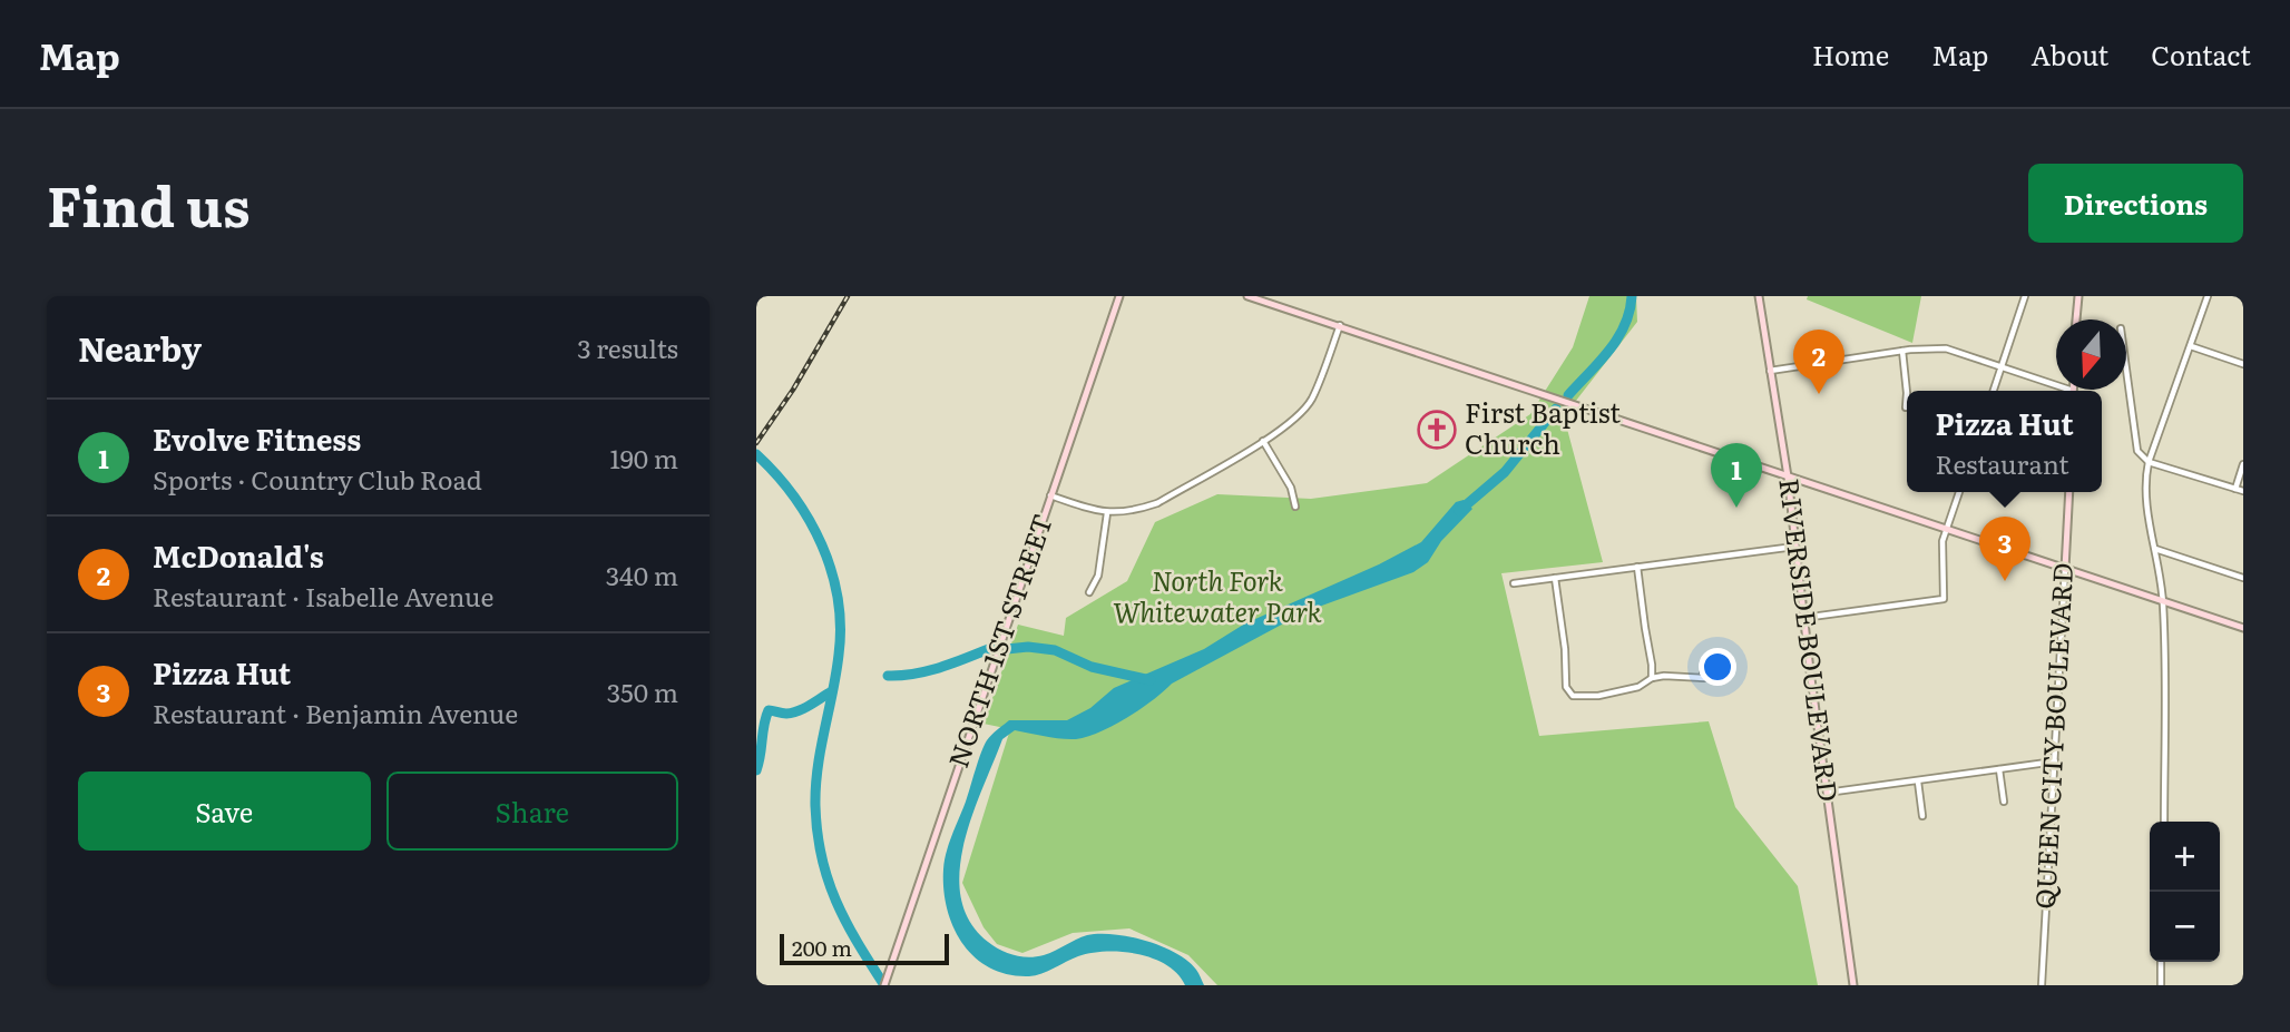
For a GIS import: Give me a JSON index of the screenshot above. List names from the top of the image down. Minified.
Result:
{"streets":{"main road":["RIVERSIDE BOULEVARD","NORTH 1ST STREET","QUEEN CITY BOULEVARD"]},"parks":["North Fork Whitewater Park"],"places":{"church":["First Baptist Church"]},"scale_bar":"200 m","north":"bottom","page":{"header":"Map","nav":["Home","Map","About","Contact"],"title":"Find us","buttons":["Directions",["Save","Share"]],"heading":["Nearby","3 results"],"pins":["2","1","3"],"popup":["Pizza Hut","Restaurant"],"list":[{"mark":"1","name":"Evolve Fitness","note":"Sports · Country Club Road","value":"190 m"},{"mark":"2","name":"McDonald's","note":"Restaurant · Isabelle Avenue","value":"340 m"},{"mark":"3","name":"Pizza Hut","note":"Restaurant · Benjamin Avenue","value":"350 m"}],"map_buttons":["+","−"],"scale":"200 m"}}
